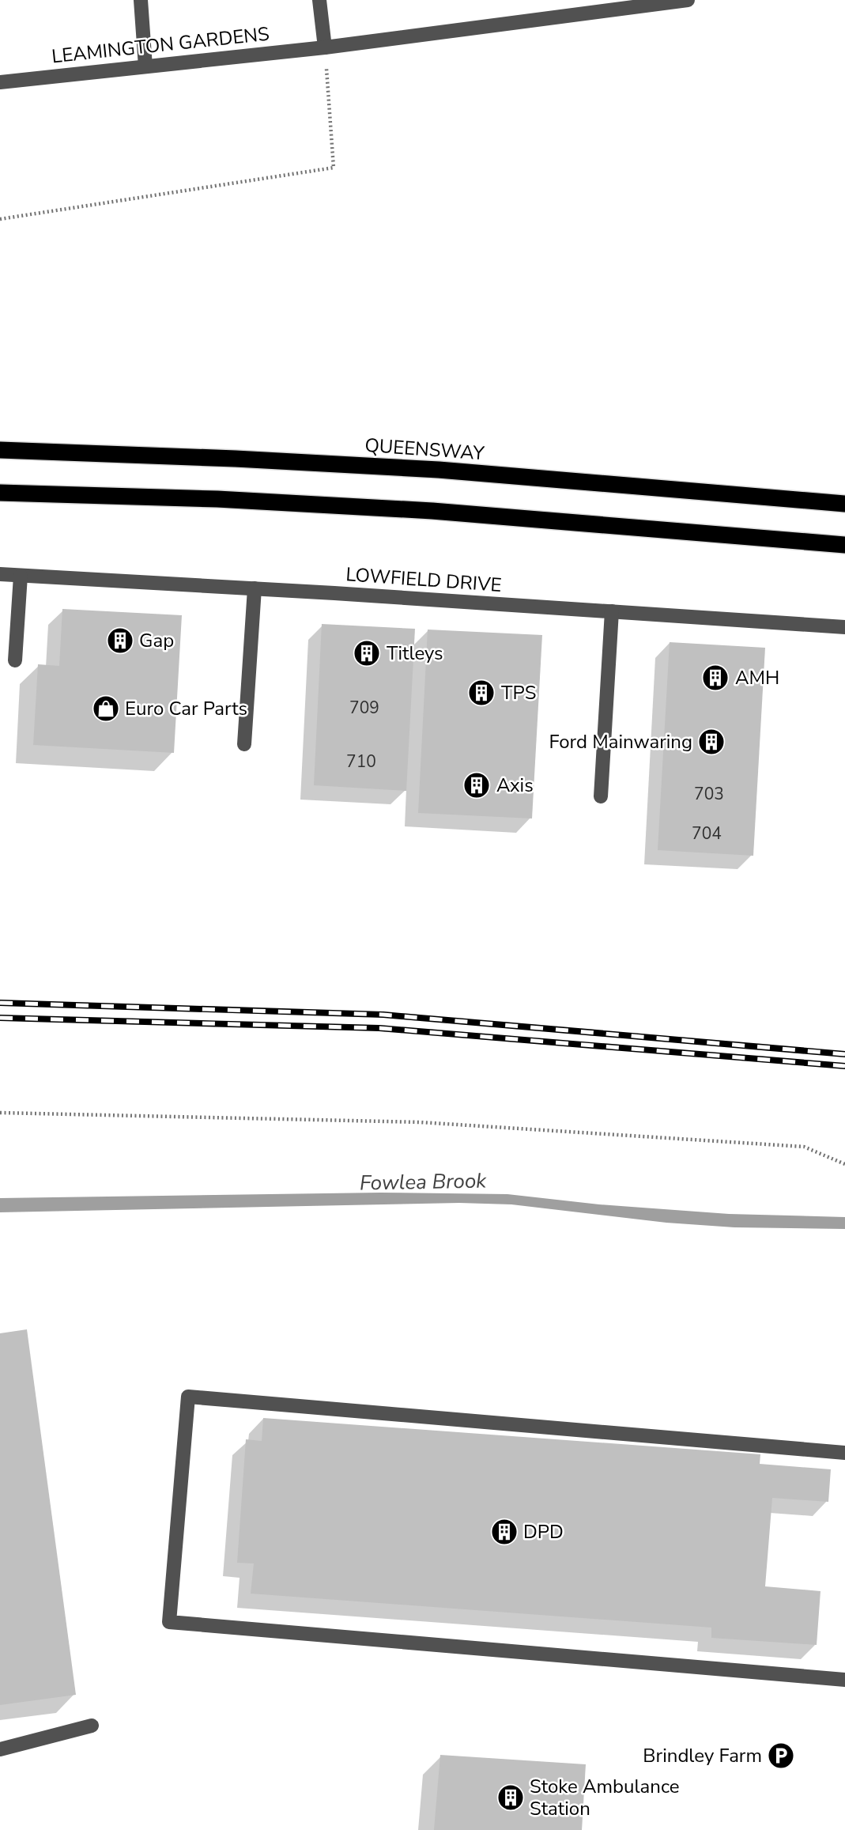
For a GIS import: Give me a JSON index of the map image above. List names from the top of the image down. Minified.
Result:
{"streets":{"highway":["QUEENSWAY"],"street":["LEAMINGTON GARDENS","LOWFIELD DRIVE"]},"water":["Fowlea Brook"],"places":{"building":["Gap","Titleys","AMH","TPS","Ford Mainwaring","Axis","DPD","Stoke Ambulance Station"],"shop":["Euro Car Parts"],"parking":["Brindley Farm"]},"house_numbers":["709","710","703","704"]}
